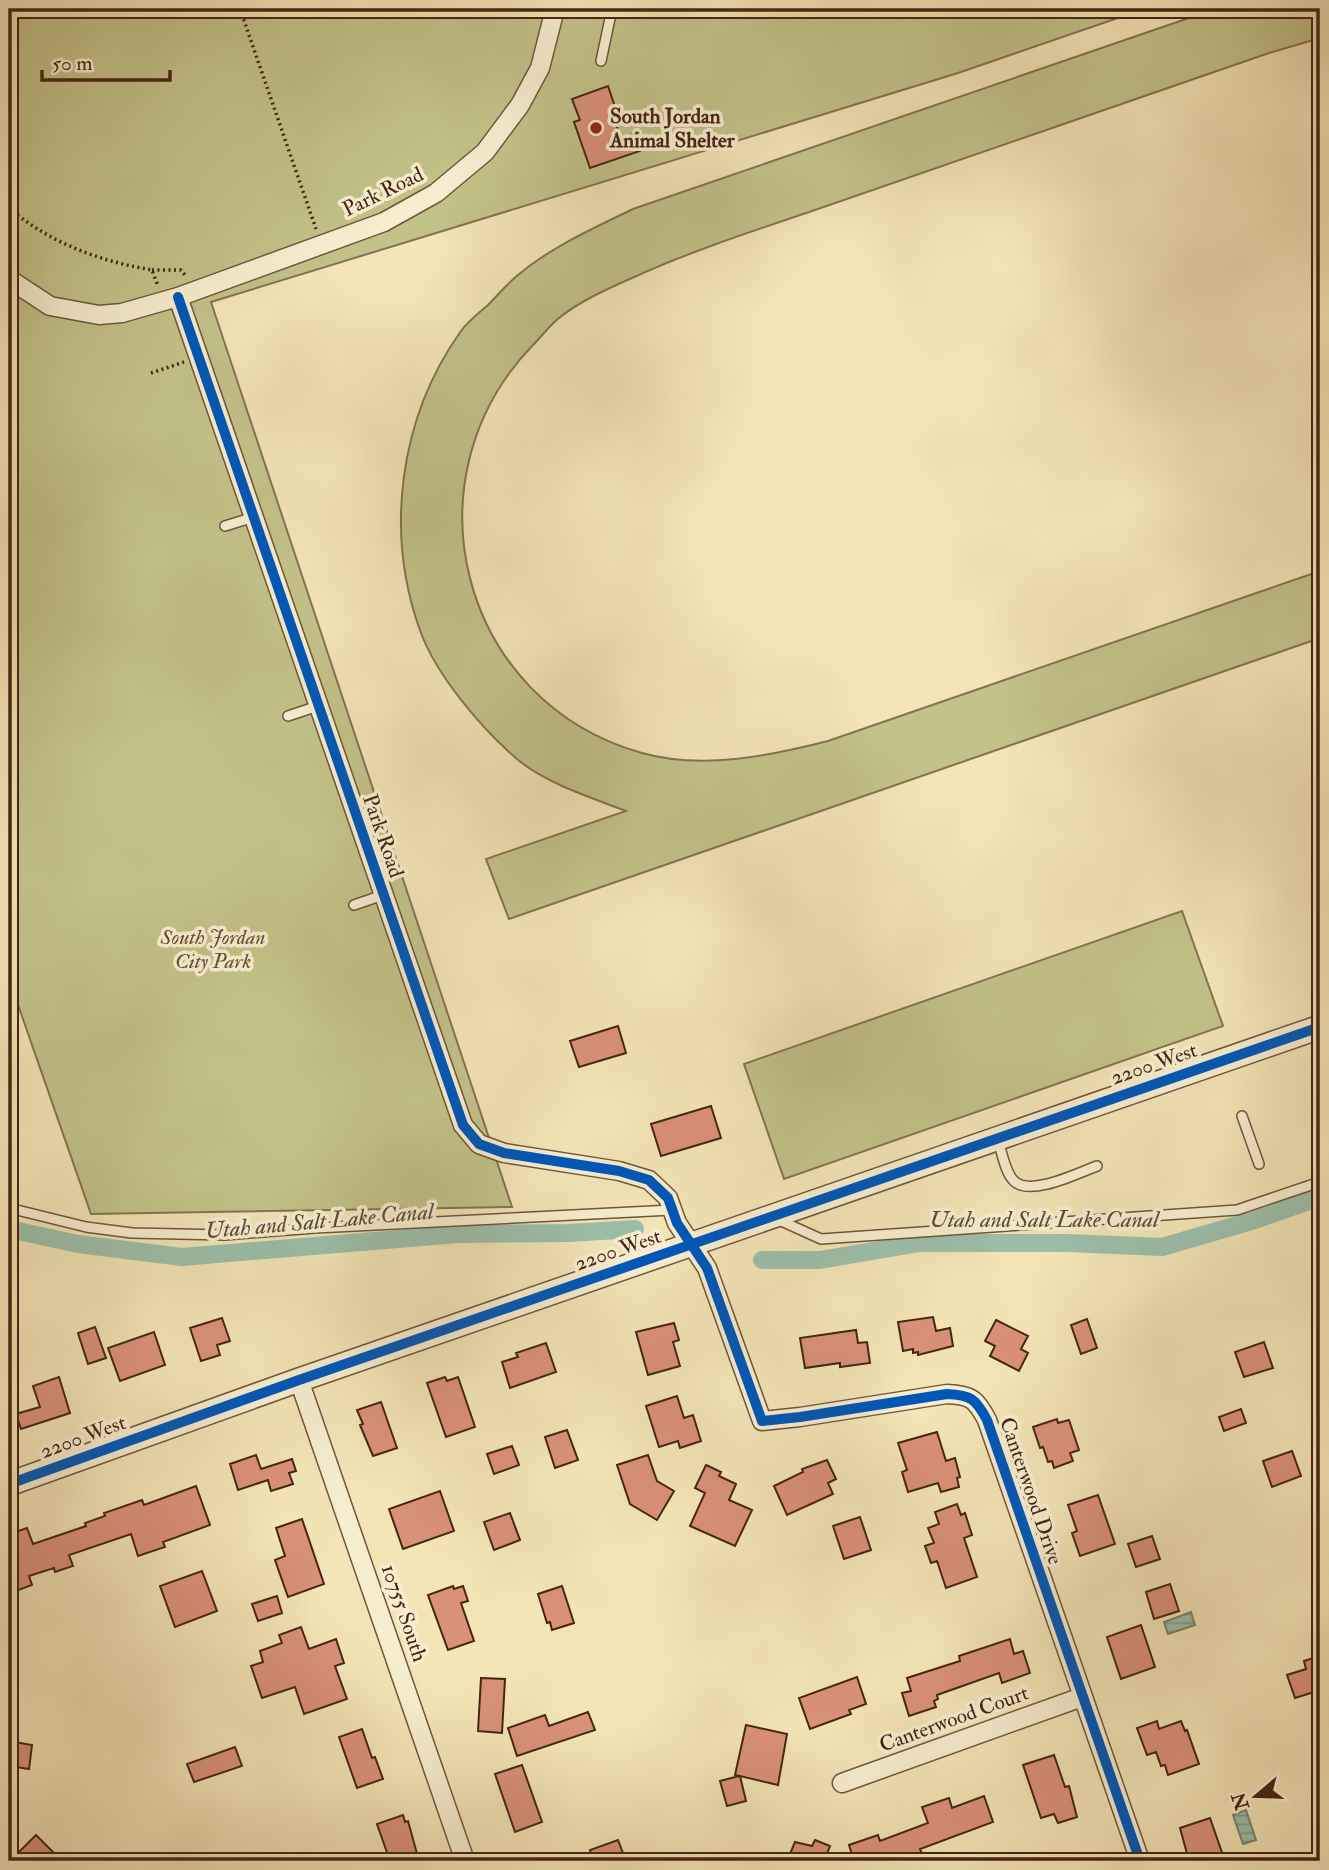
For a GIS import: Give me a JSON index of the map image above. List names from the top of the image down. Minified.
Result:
{"streets":{"street":["Park Road","2200 West","Canterwood Drive","10755 South","Canterwood Court"]},"crossings":[["Park Road","2200 West"],["Park Road","Canterwood Drive"],["2200 West","Canterwood Drive"],["2200 West","10755 South"],["Canterwood Drive","Canterwood Court"]],"water":["Utah and Salt Lake Canal"],"parks":["South Jordan City Park"],"places":["South Jordan Animal Shelter"],"scale_bar":"50 m","north":"left"}
